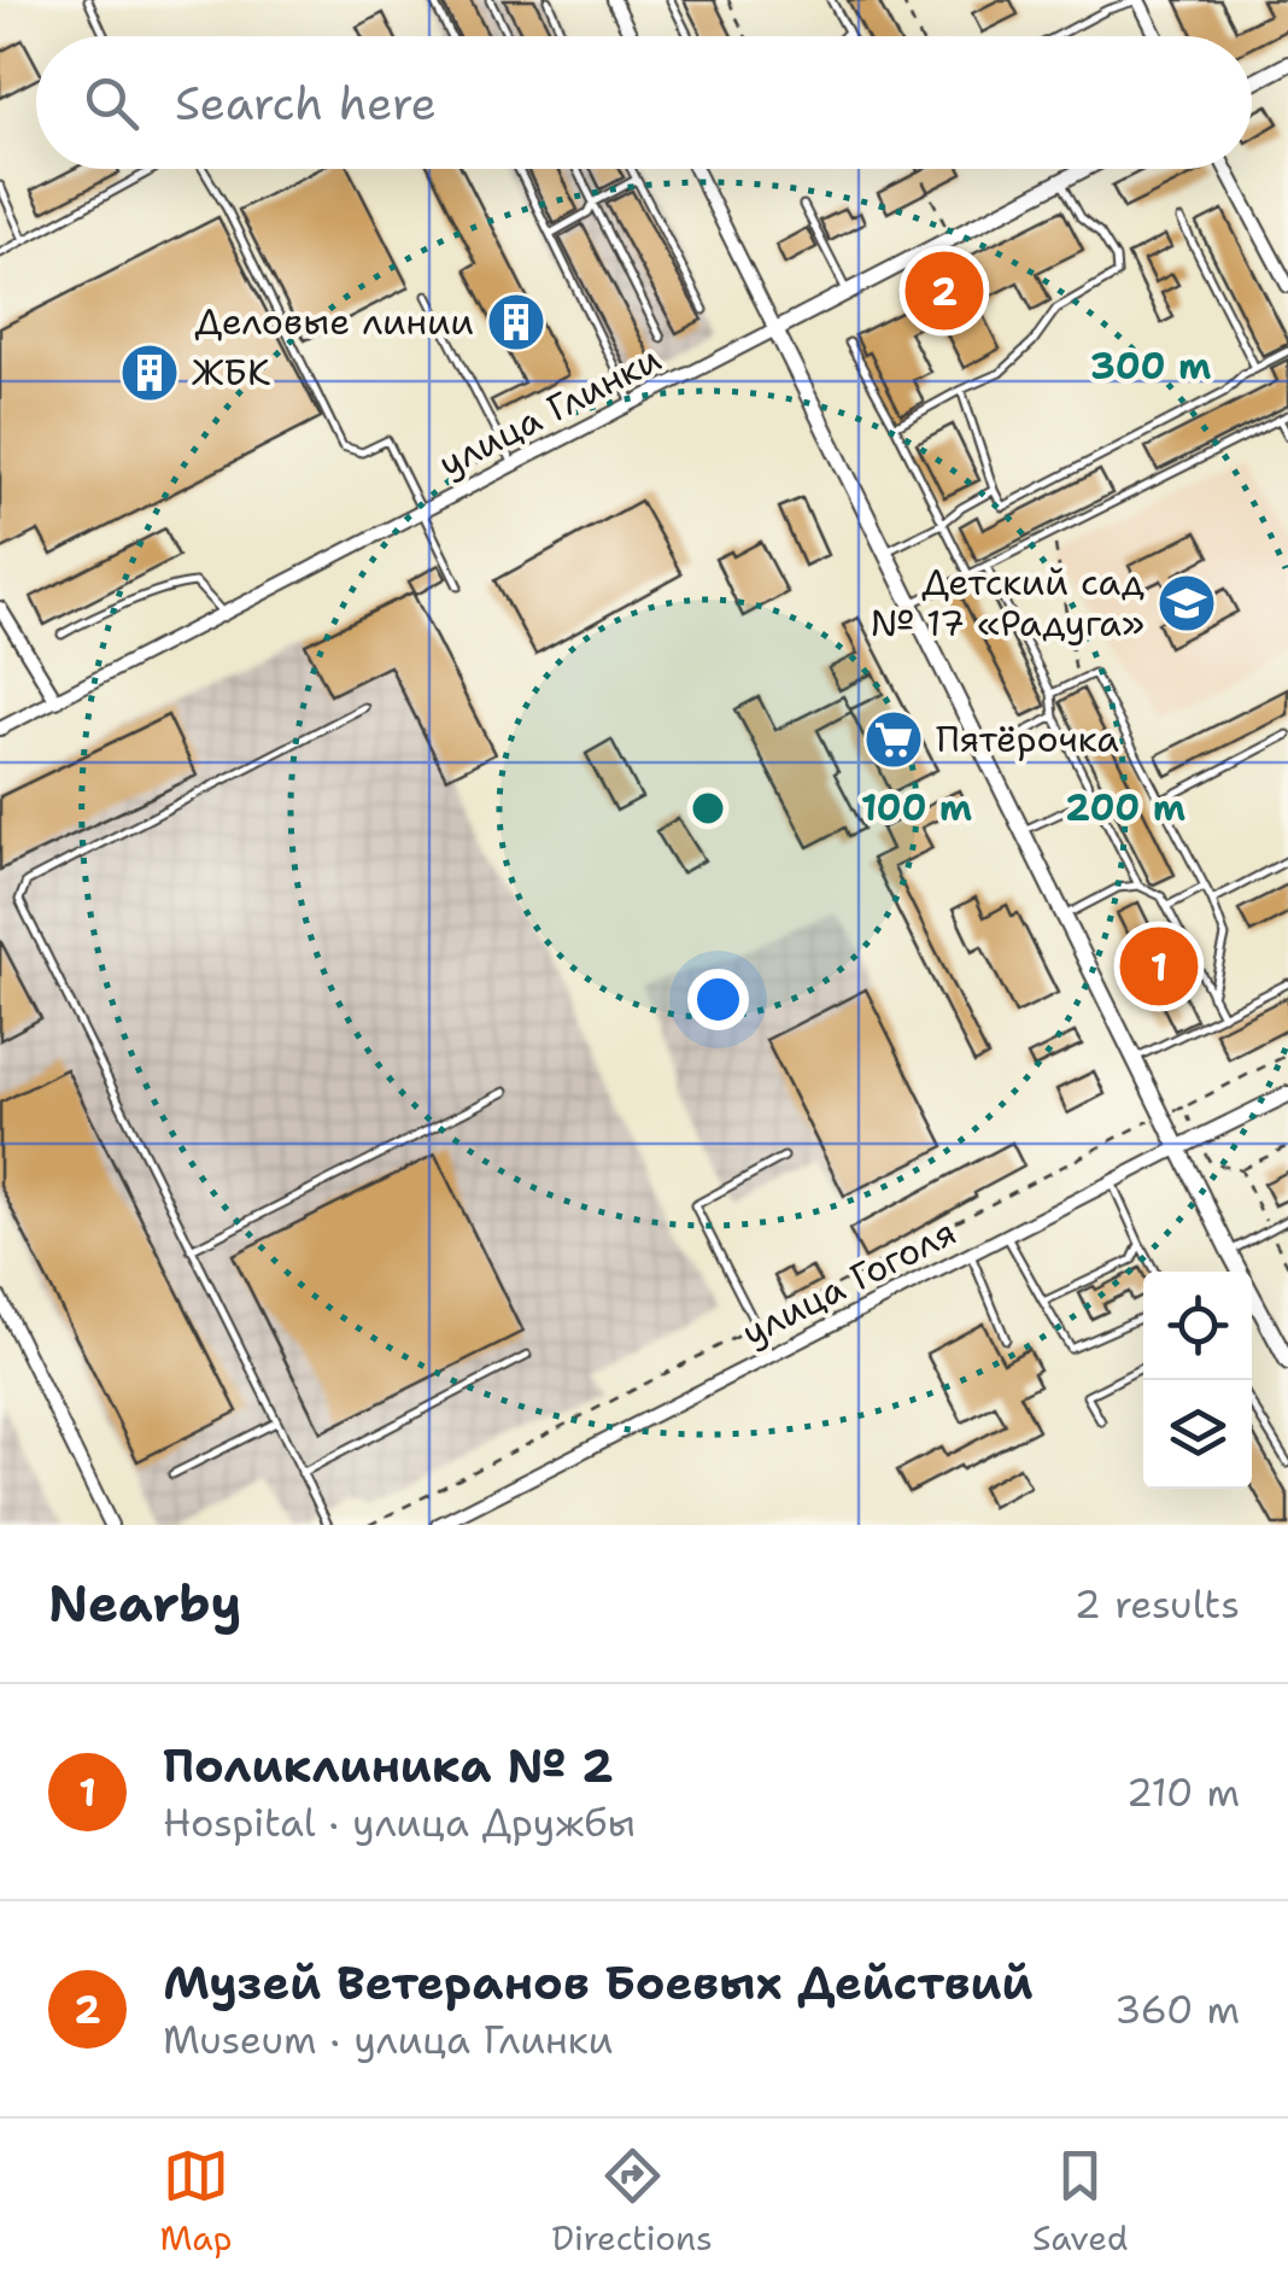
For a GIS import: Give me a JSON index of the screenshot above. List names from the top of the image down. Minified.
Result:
{"streets":{"street":["улица Глинки","улица Гоголя"]},"places":{"building":["Деловые линии","ЖБК"],"school or university":["Детский сад № 17 «Радуга»"],"supermarket":["Пятёрочка"]},"page":{"search":"Search here","pins":["2","1"],"heading":["Nearby","2 results"],"list":[{"mark":"1","name":"Поликлиника № 2","note":"Hospital · улица Дружбы","value":"210 m"},{"mark":"2","name":"Музей Ветеранов Боевых Действий","note":"Museum · улица Глинки","value":"360 m"}],"nav":["Map","Directions","Saved"]},"rings":["300 m","100 m","200 m"]}
